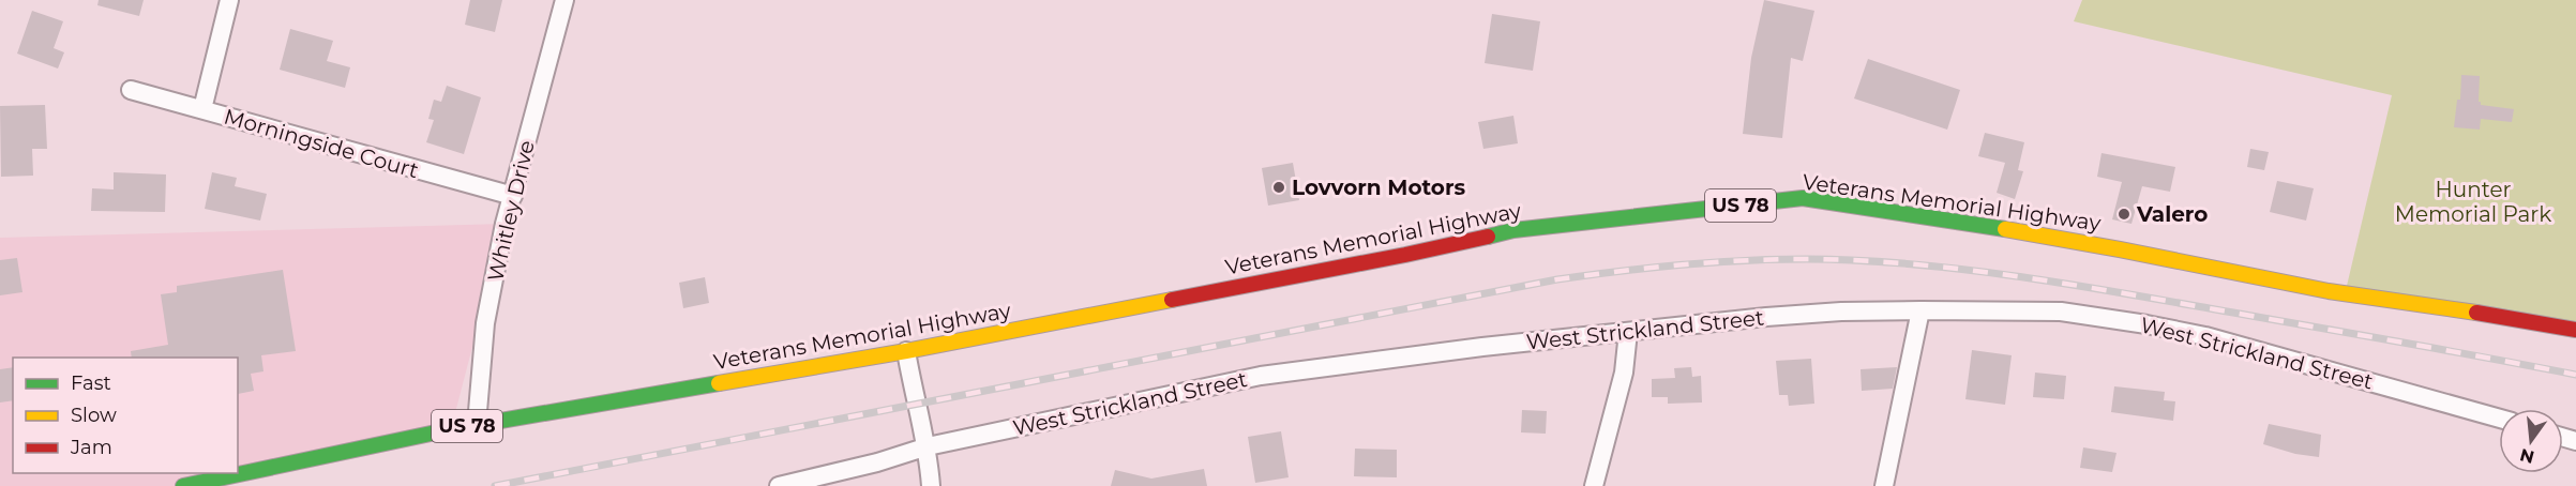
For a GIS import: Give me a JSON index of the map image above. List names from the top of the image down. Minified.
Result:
{"streets":{"main road":["Veterans Memorial Highway","US 78"],"street":["Morningside Court","Whitley Drive","West Strickland Street"]},"crossings":[["Morningside Court","Whitley Drive"],["Veterans Memorial Highway","Whitley Drive"]],"parks":["Hunter Memorial Park"],"places":["Lovvorn Motors","Valero"],"legend":["Fast","Slow","Jam"],"north":"bottom"}
